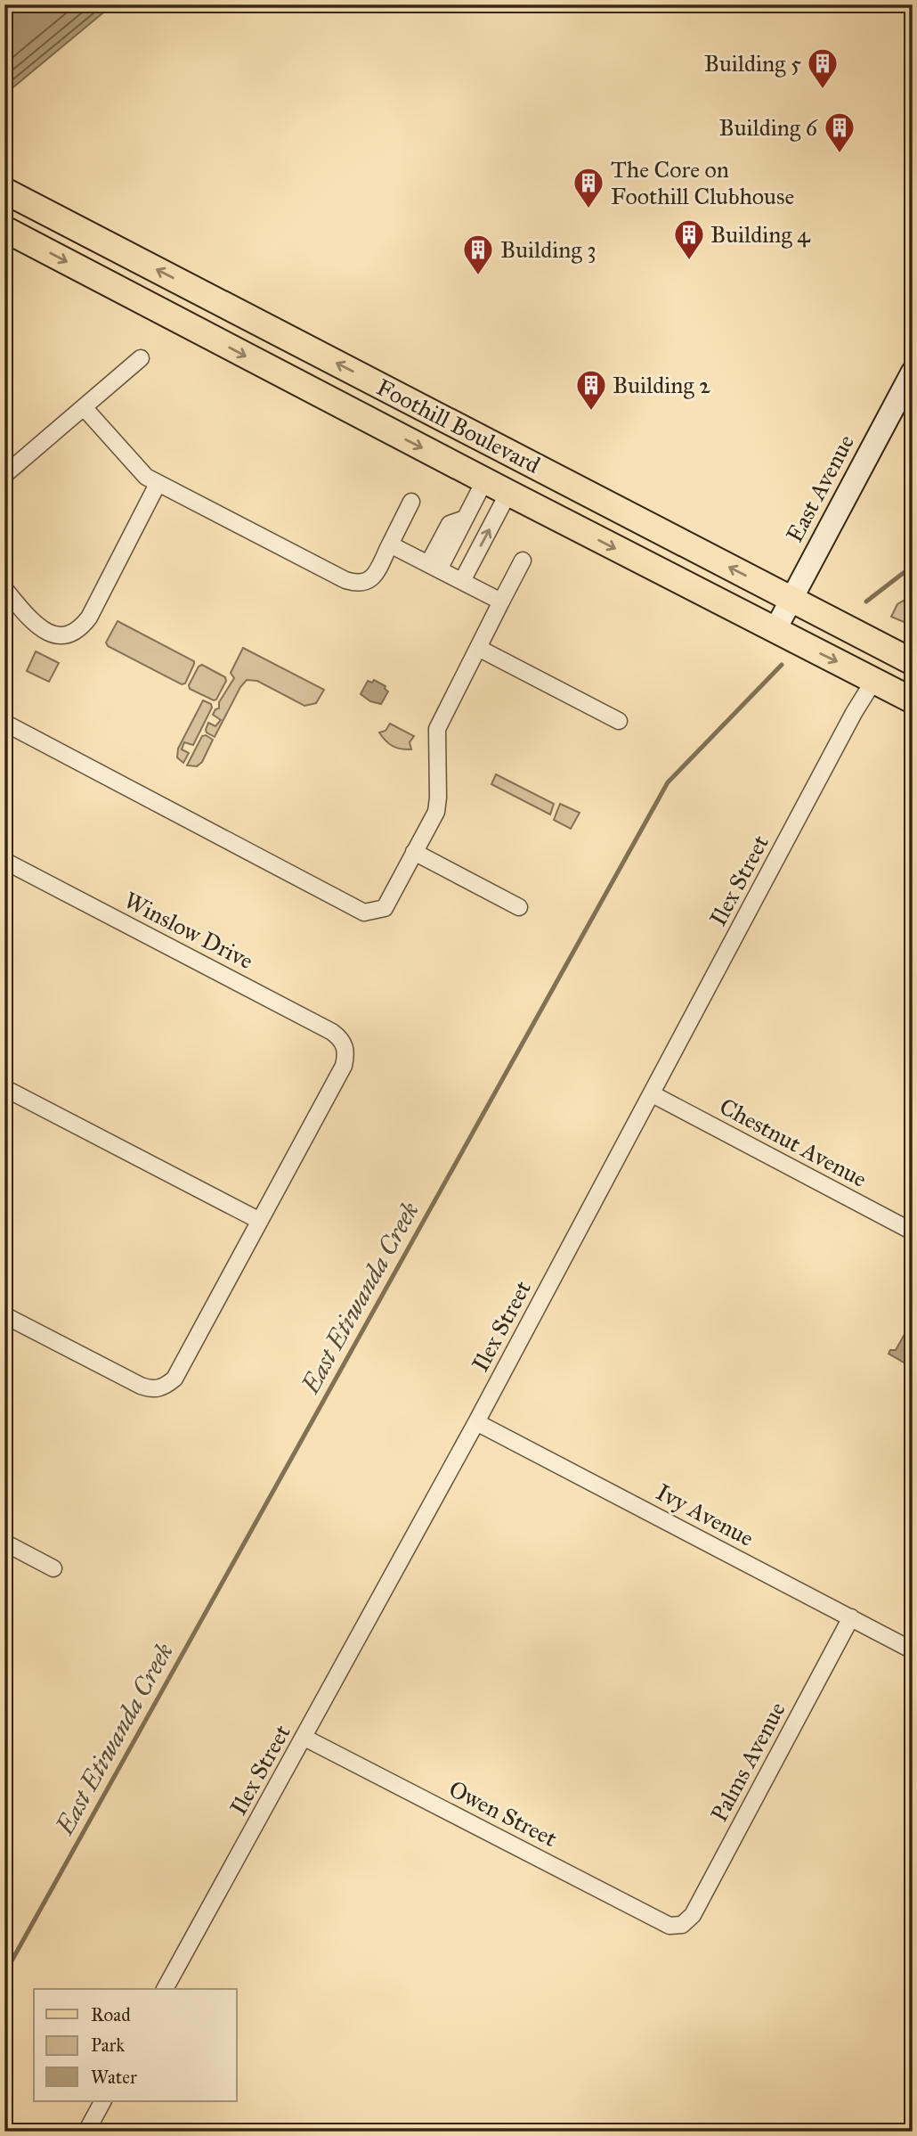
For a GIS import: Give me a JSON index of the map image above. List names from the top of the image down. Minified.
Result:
{"streets":{"main road":["Foothill Boulevard","East Avenue"],"street":["Ilex Street","Winslow Drive","Chestnut Avenue","Ivy Avenue","Palms Avenue","Owen Street"]},"crossings":[["Foothill Boulevard","East Avenue"],["Foothill Boulevard","Ilex Street"],["Ilex Street","Chestnut Avenue"],["Ilex Street","Ivy Avenue"],["Ilex Street","Owen Street"],["Ivy Avenue","Palms Avenue"],["Palms Avenue","Owen Street"]],"water":["East Etiwanda Creek"],"places":{"building":["Building 5","Building 6","The Core on Foothill Clubhouse","Building 4","Building 3","Building 2"]},"legend":["Road","Park","Water"]}
